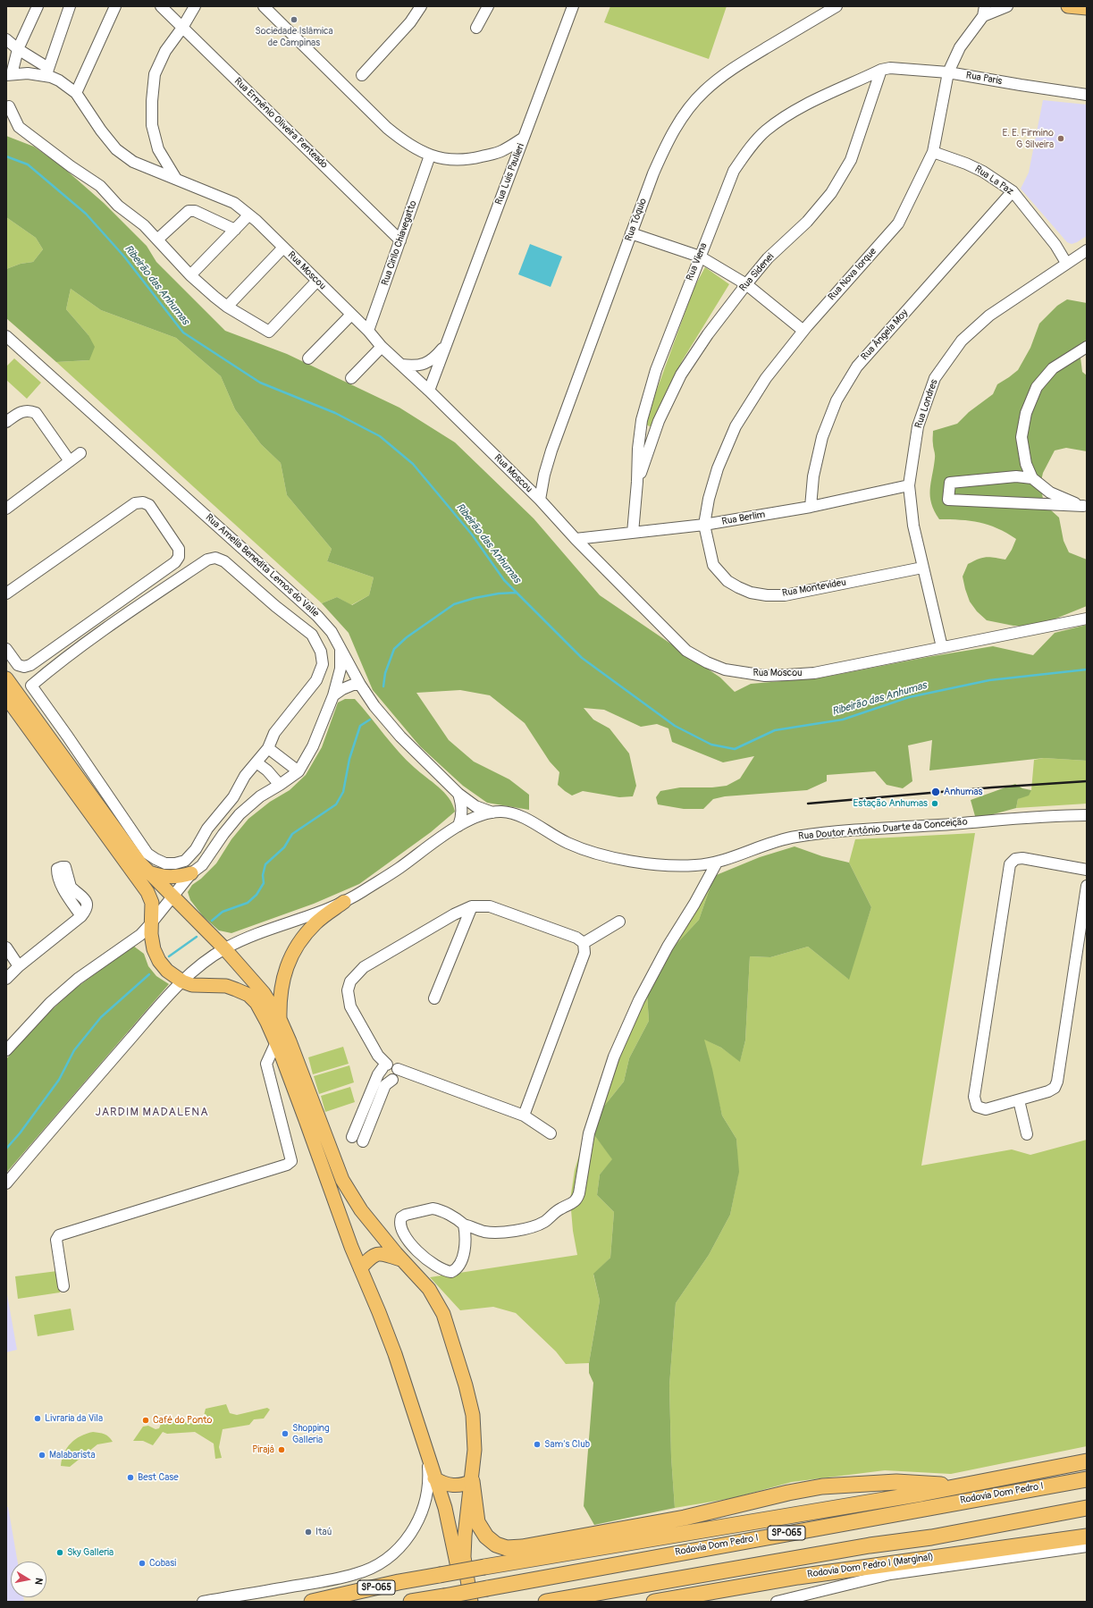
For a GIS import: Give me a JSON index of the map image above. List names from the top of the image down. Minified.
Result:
{"streets":{"highway":["Rodovia Dom Pedro I","SP-065","Rodovia Dom Pedro I (Marginal)"],"street":["Rua Paris","Rua Ermênio Oliveira Penteado","Rua Luis Paulieri","Rua La Paz","Rua Tóquio","Rua Cirilo Chiavegatto","Rua Viena","Rua Moscou","Rua Sidenei","Rua Nova Iorque","Rua Ângela Moy","Rua Londres","Rua Berlim","Rua Amelia Benedita Lemos do Valle","Rua Montevideu","Rua Doutor Antônio Duarte da Conceição"]},"crossings":[["Rua Paris","Rua Viena"],["Rua Paris","Rua Sidenei"],["Rua Paris","Rua Nova Iorque"],["Rua Ermênio Oliveira Penteado","Rua Cirilo Chiavegatto"],["Rua Luis Paulieri","Rua Moscou"],["Rua La Paz","Rua Nova Iorque"],["Rua La Paz","Rua Ângela Moy"],["Rua La Paz","Rua Londres"],["Rua Tóquio","Rua Moscou"],["Rua Cirilo Chiavegatto","Rua Moscou"],["Rua Viena","Rua Sidenei"],["Rua Viena","Rua Berlim"],["Rua Moscou","Rua Londres"],["Rua Moscou","Rua Berlim"],["Rua Nova Iorque","Rua Berlim"],["Rua Nova Iorque","Rua Montevideu"],["Rua Ângela Moy","Rua Berlim"],["Rua Londres","Rua Berlim"],["Rua Londres","Rua Montevideu"],["Rua Berlim","Rua Montevideu"],["Rua Amelia Benedita Lemos do Valle","Rua Doutor Antônio Duarte da Conceição"]],"districts":["JARDIM MADALENA"],"water":["Ribeirão das Anhumas"],"places":["Sociedade Islâmica de Campinas","E. E. Firmino G Silveira","Anhumas","Estação Anhumas","Livraria da Vila","Café do Ponto","Shopping Galleria","Sam's Club","Pirajá","Malabarista","Best Case","Itaú","Sky Galleria","Cobasi"],"north":"right"}
